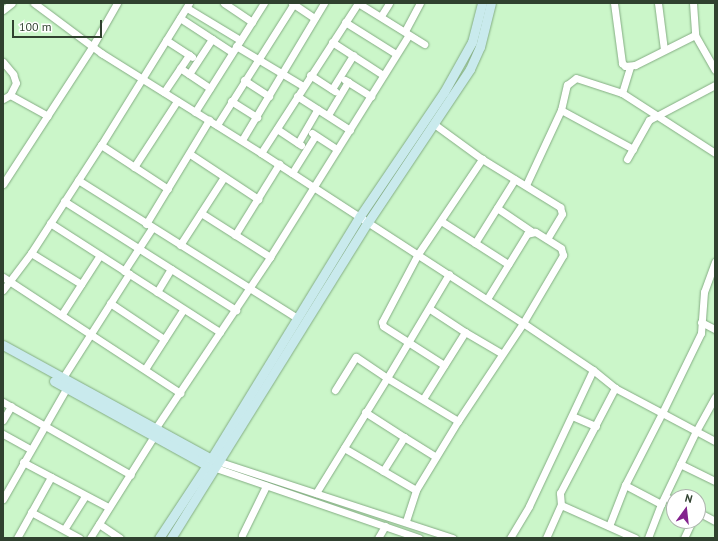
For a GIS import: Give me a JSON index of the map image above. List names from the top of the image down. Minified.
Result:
{"scale_bar":"100 m","north":"top"}
